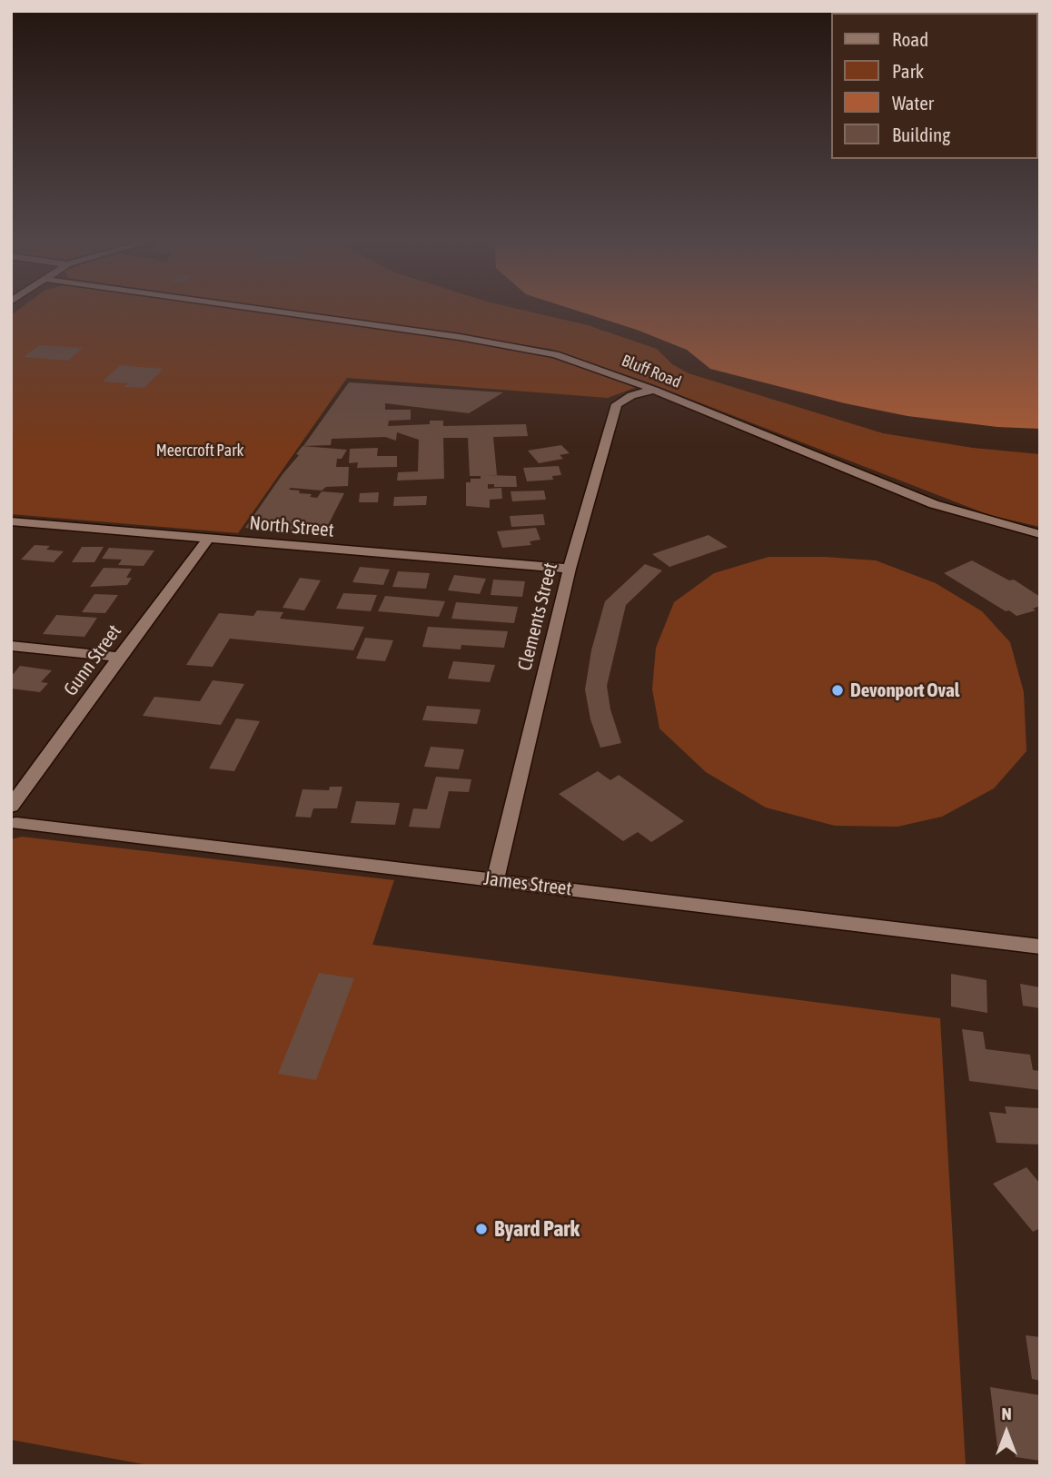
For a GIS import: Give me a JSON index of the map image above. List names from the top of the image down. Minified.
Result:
{"streets":{"street":["Bluff Road","North Street","Clements Street","Gunn Street","James Street"]},"crossings":[["Bluff Road","Clements Street"],["North Street","Clements Street"],["North Street","Gunn Street"],["Clements Street","James Street"],["Gunn Street","James Street"]],"parks":["Meercroft Park"],"places":["Devonport Oval","Byard Park"],"legend":["Road","Park","Water","Building"],"north":"top"}
